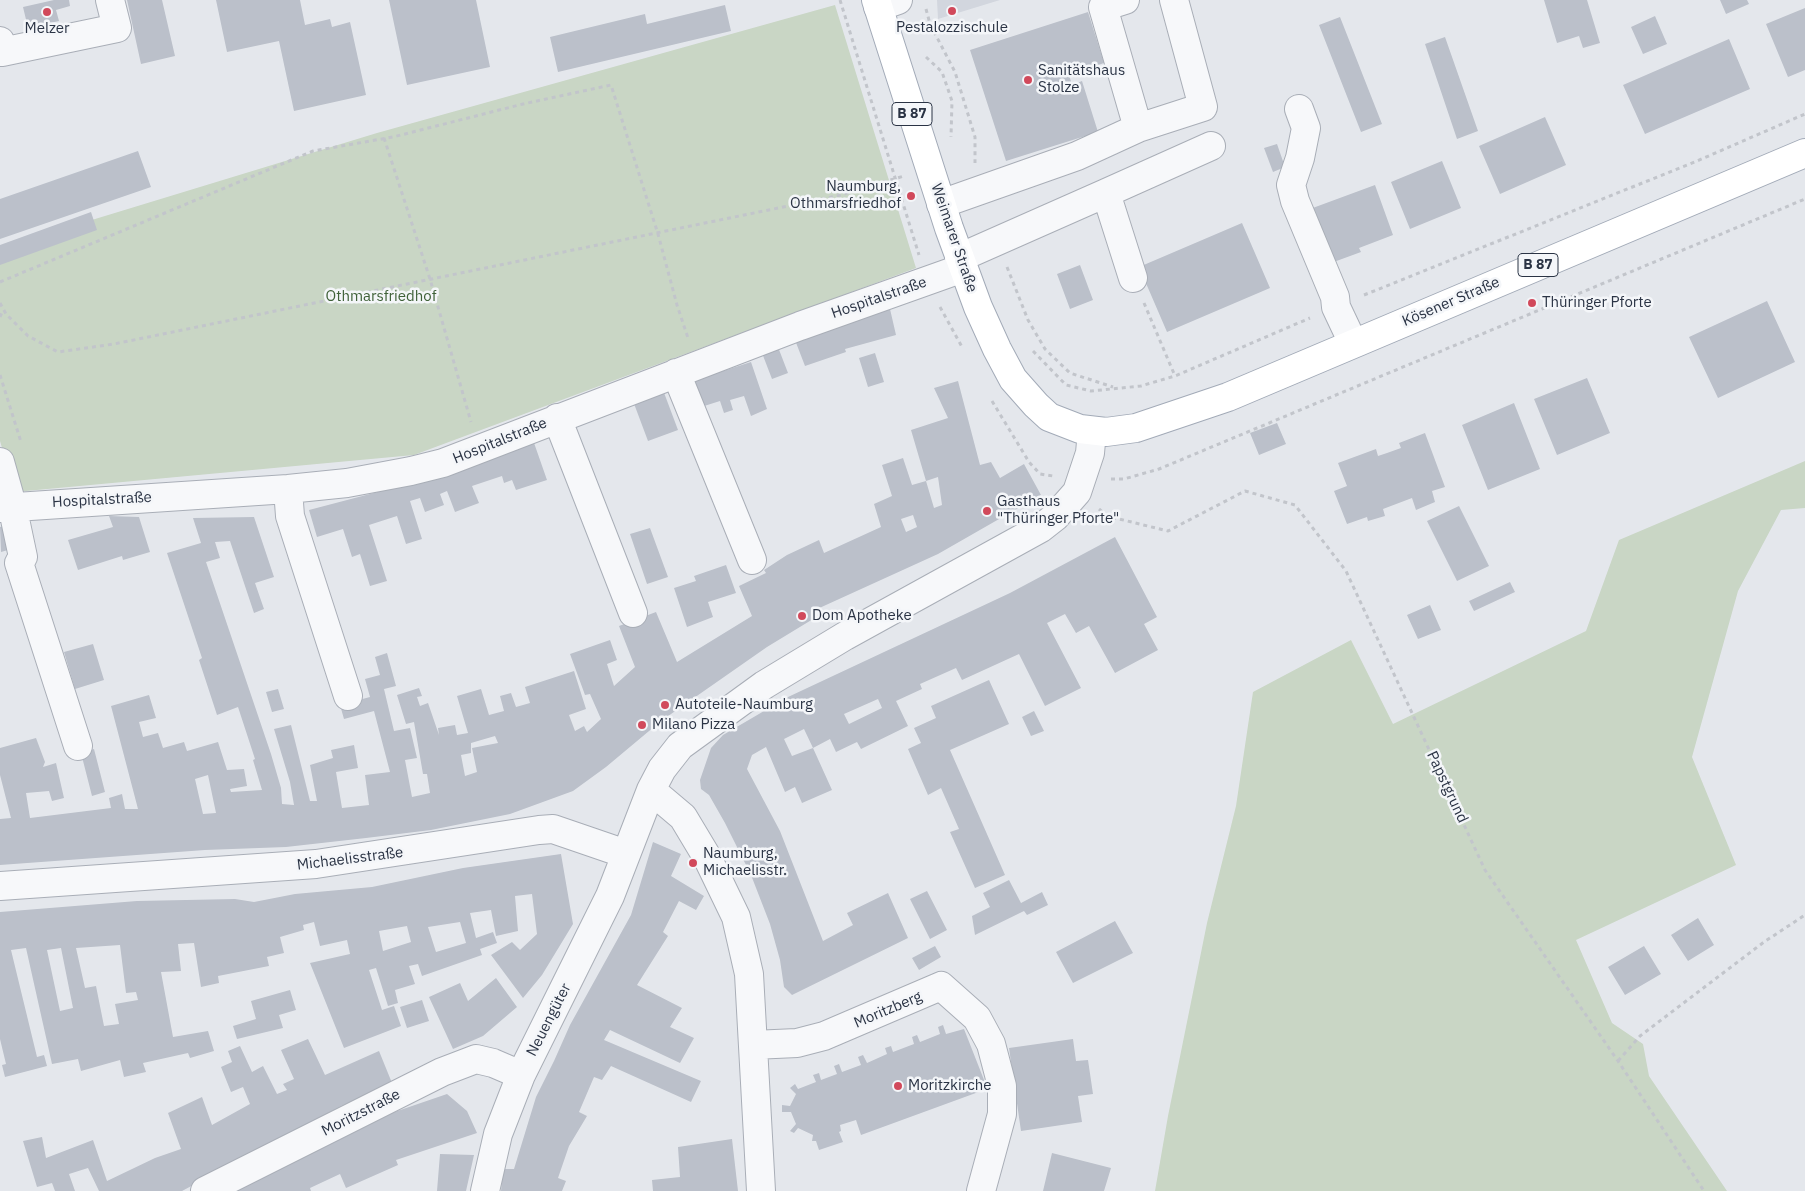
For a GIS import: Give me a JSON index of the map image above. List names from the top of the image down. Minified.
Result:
{"streets":{"main road":["B 87","Weimarer Straße","Kösener Straße"],"street":["Hospitalstraße","Michaelisstraße","Moritzberg","Neuengüter","Moritzstraße"],"path":["Papstgrund"]},"crossings":[["Weimarer Straße","Hospitalstraße"],["Weimarer Straße","Kösener Straße"],["Michaelisstraße","Neuengüter"],["Neuengüter","Moritzstraße"]],"parks":["Othmarsfriedhof"],"places":["Pestalozzischule","Melzer","Sanitätshaus Stolze","Naumburg, Othmarsfriedhof","Thüringer Pforte","Gasthaus \"Thüringer Pforte\"","Dom Apotheke","Autoteile-Naumburg","Milano Pizza","Naumburg, Michaelisstr.","Moritzkirche"]}
